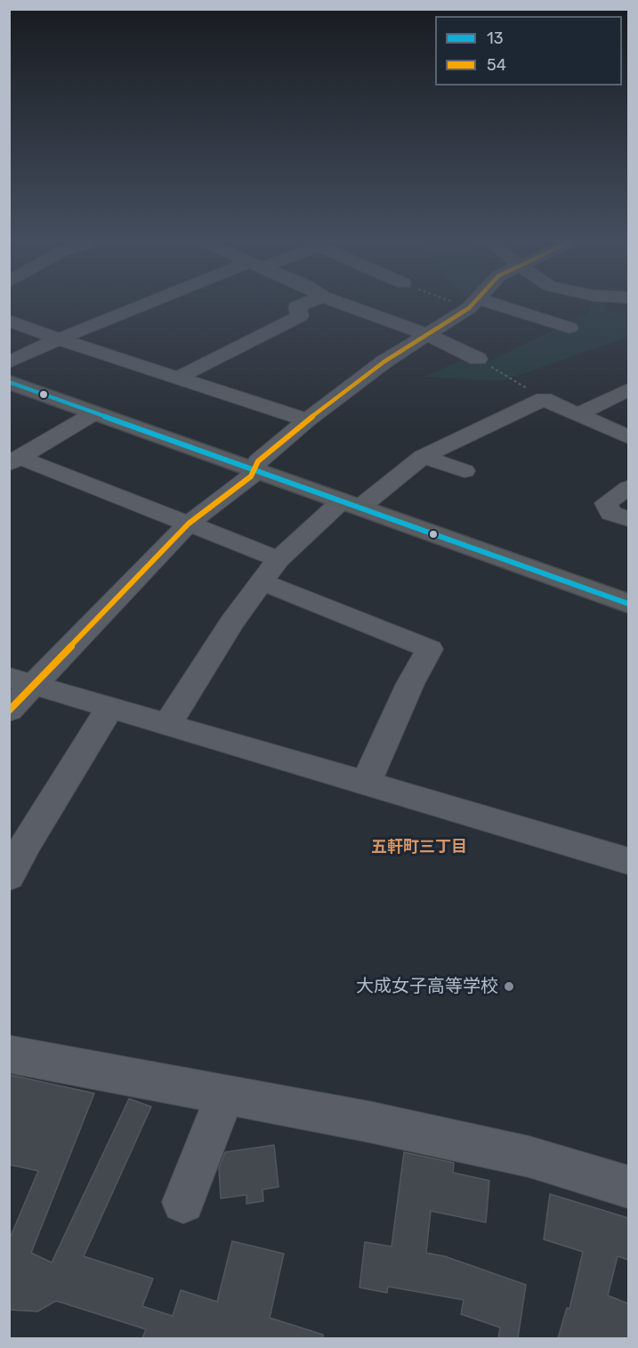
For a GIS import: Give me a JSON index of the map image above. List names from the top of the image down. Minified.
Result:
{"districts":["五軒町三丁目"],"places":["大成女子高等学校"],"lines":["transit line 54","transit line 13"],"legend":["13","54"]}
